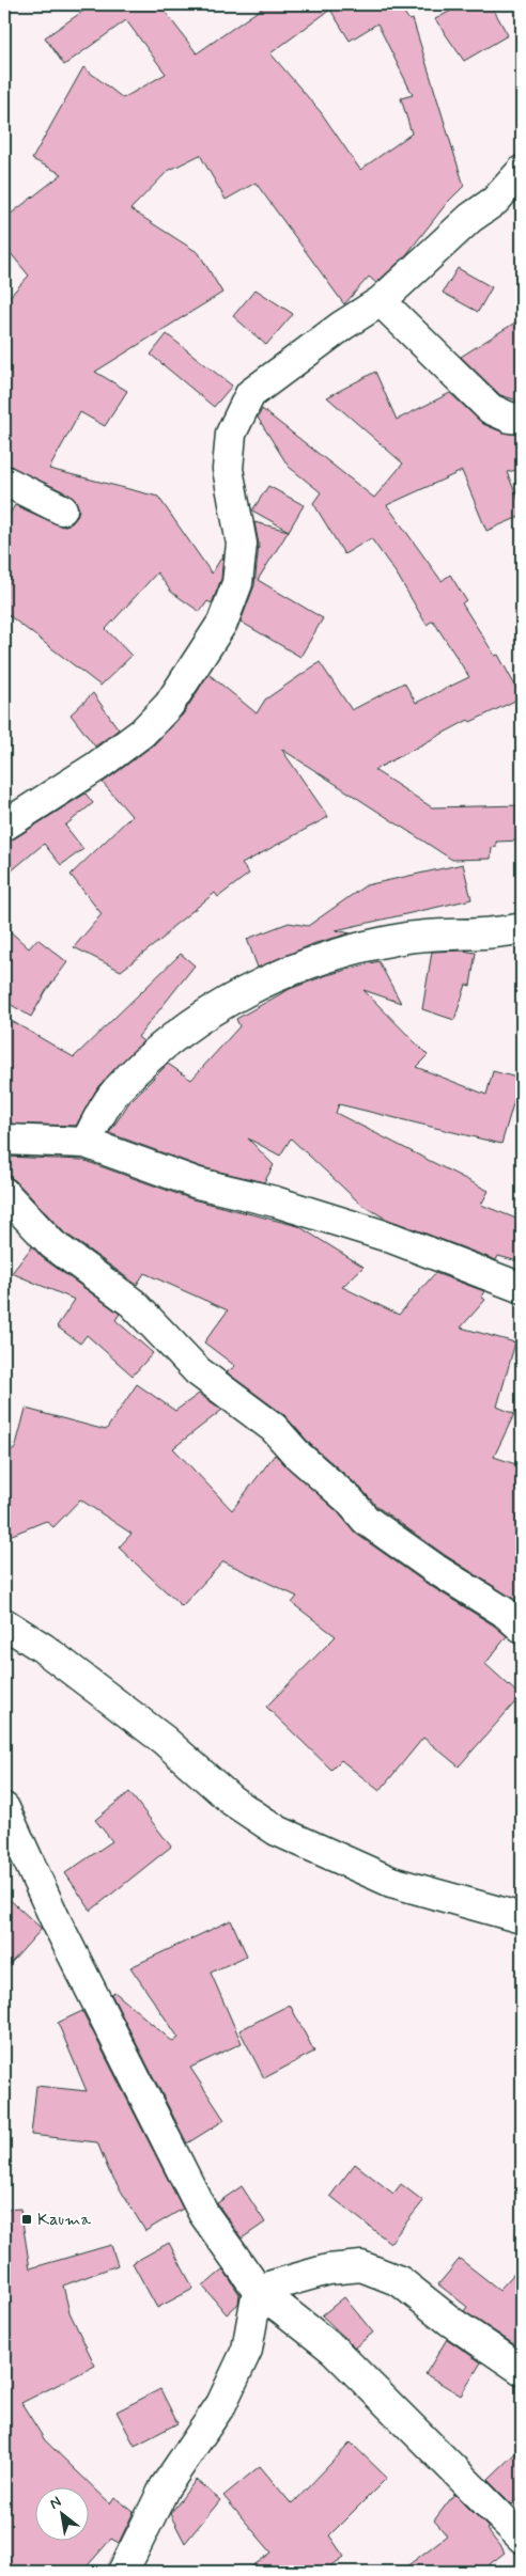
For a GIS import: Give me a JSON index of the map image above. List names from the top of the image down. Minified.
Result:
{"places":{"transit":["Kauma"]},"north":"top left"}
